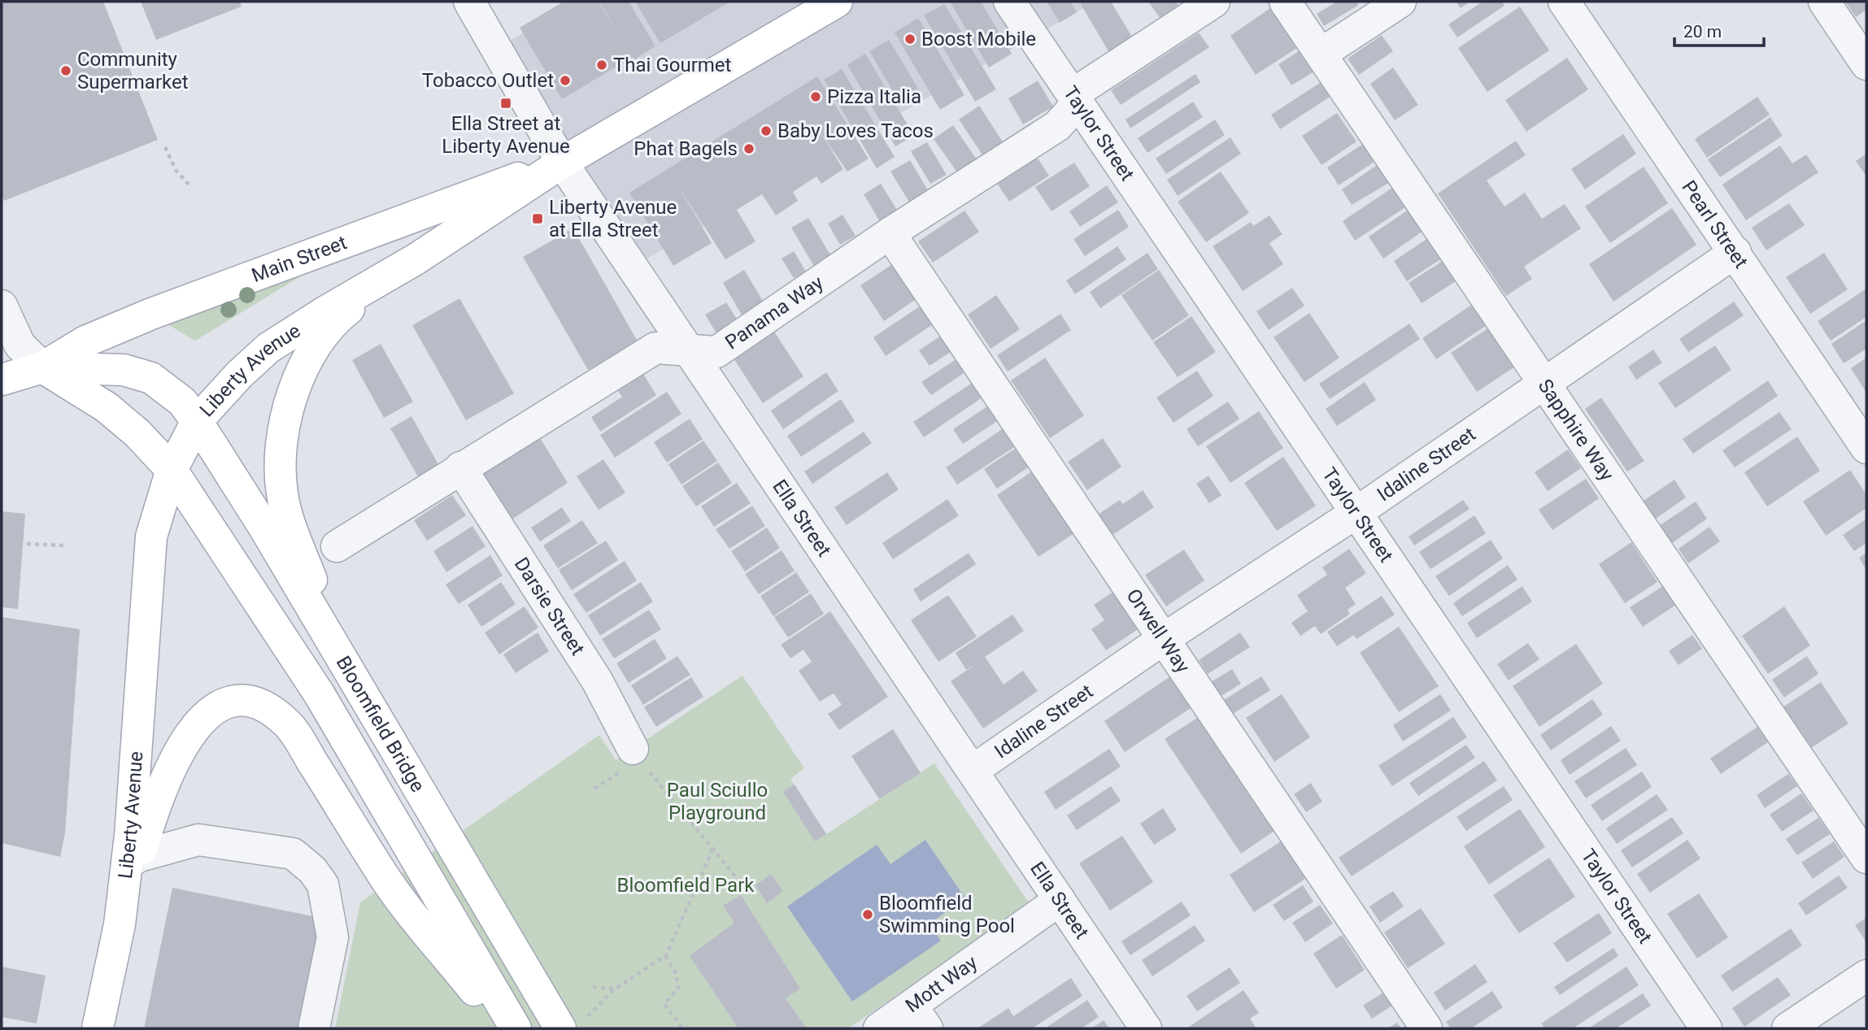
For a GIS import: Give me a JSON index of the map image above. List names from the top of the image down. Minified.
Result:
{"streets":{"main road":["Main Street","Liberty Avenue","Bloomfield Bridge"],"street":["Taylor Street","Pearl Street","Panama Way","Sapphire Way","Idaline Street","Ella Street","Darsie Street","Orwell Way","Mott Way"]},"crossings":[["Taylor Street","Panama Way"],["Taylor Street","Idaline Street"],["Pearl Street","Idaline Street"],["Main Street","Liberty Avenue"],["Main Street","Ella Street"],["Main Street","Bloomfield Bridge"],["Panama Way","Ella Street"],["Panama Way","Darsie Street"],["Panama Way","Orwell Way"],["Liberty Avenue","Ella Street"],["Liberty Avenue","Bloomfield Bridge"],["Sapphire Way","Idaline Street"],["Idaline Street","Ella Street"],["Idaline Street","Orwell Way"],["Ella Street","Mott Way"]],"parks":["Paul Sciullo Playground","Bloomfield Park"],"places":{"other":["Boost Mobile","Thai Gourmet","Community Supermarket","Tobacco Outlet","Pizza Italia","Baby Loves Tacos","Phat Bagels","Bloomfield Swimming Pool"],"transit":["Ella Street at Liberty Avenue","Liberty Avenue at Ella Street"]},"scale_bar":"20 m"}
